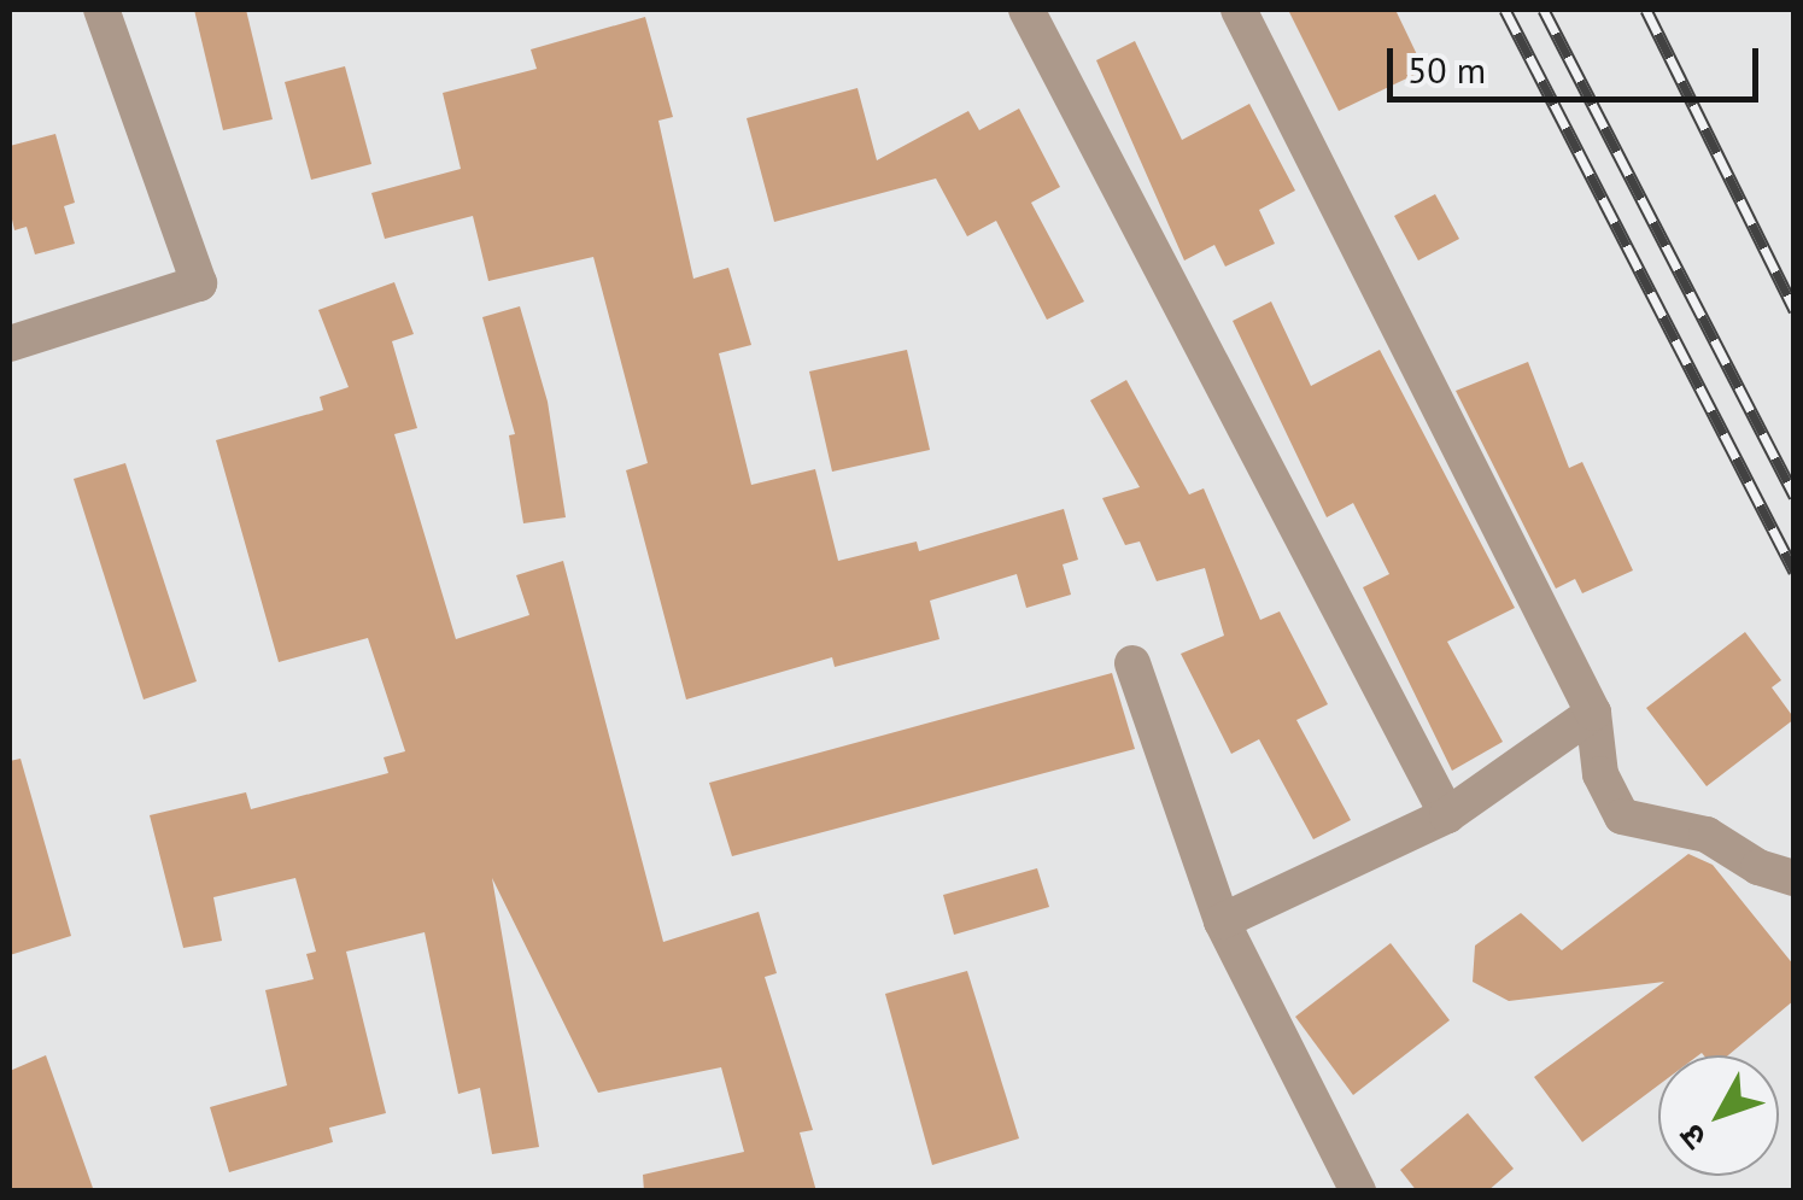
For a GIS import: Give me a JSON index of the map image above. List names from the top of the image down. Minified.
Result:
{"scale_bar":"50 m","north":"bottom left"}
